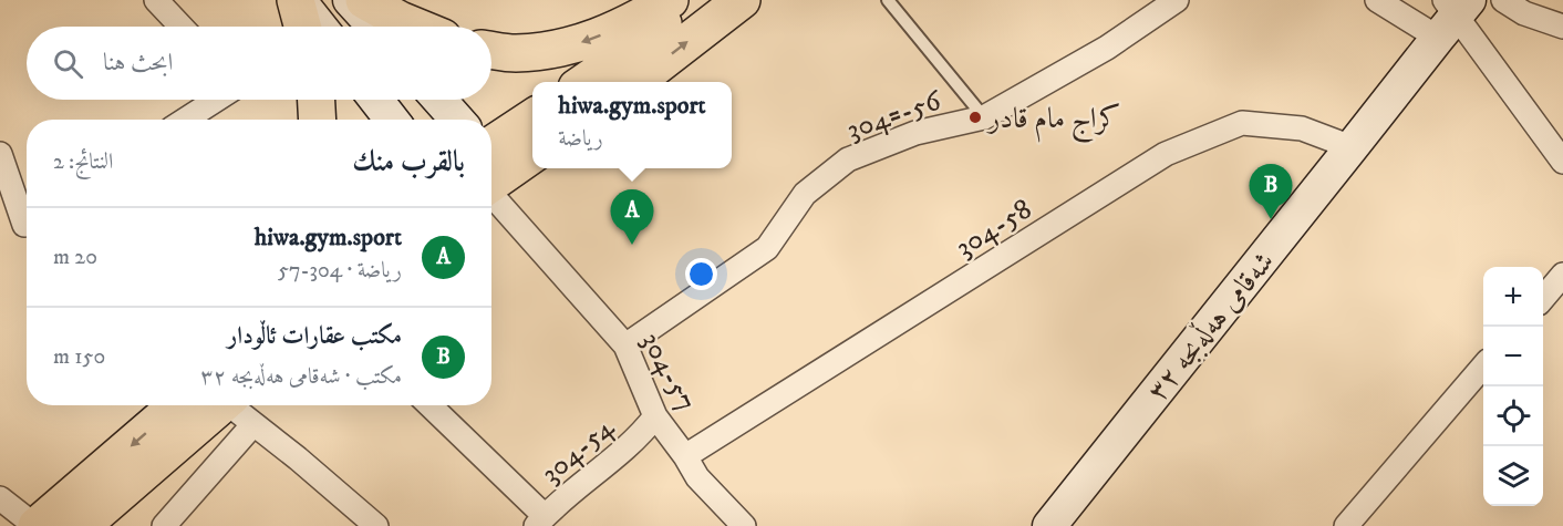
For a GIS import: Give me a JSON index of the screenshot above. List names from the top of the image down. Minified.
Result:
{"streets":{"street":["304=-56","304-58","شەقامی هەڵەبجە ٣٢","304-57","304-54"]},"crossings":[["304=-56","304-57"],["304-58","شەقامی هەڵەبجە ٣٢"],["304-58","304-57"],["304-57","304-54"]],"places":["کراج مام قادر"],"page":{"search":"ابحث هنا","popup":["hiwa.gym.sport","رياضة"],"heading":["بالقرب منك","النتائج: 2"],"pins":["B","A"],"list":[{"mark":"A","name":"hiwa.gym.sport","note":"رياضة · 304-57","value":"20 m"},{"mark":"B","name":"مكتب عقارات ئاڵودار","note":"مكتب · شەقامی هەڵەبجە ٣٢","value":"150 m"}],"map_buttons":["+","−"]}}
